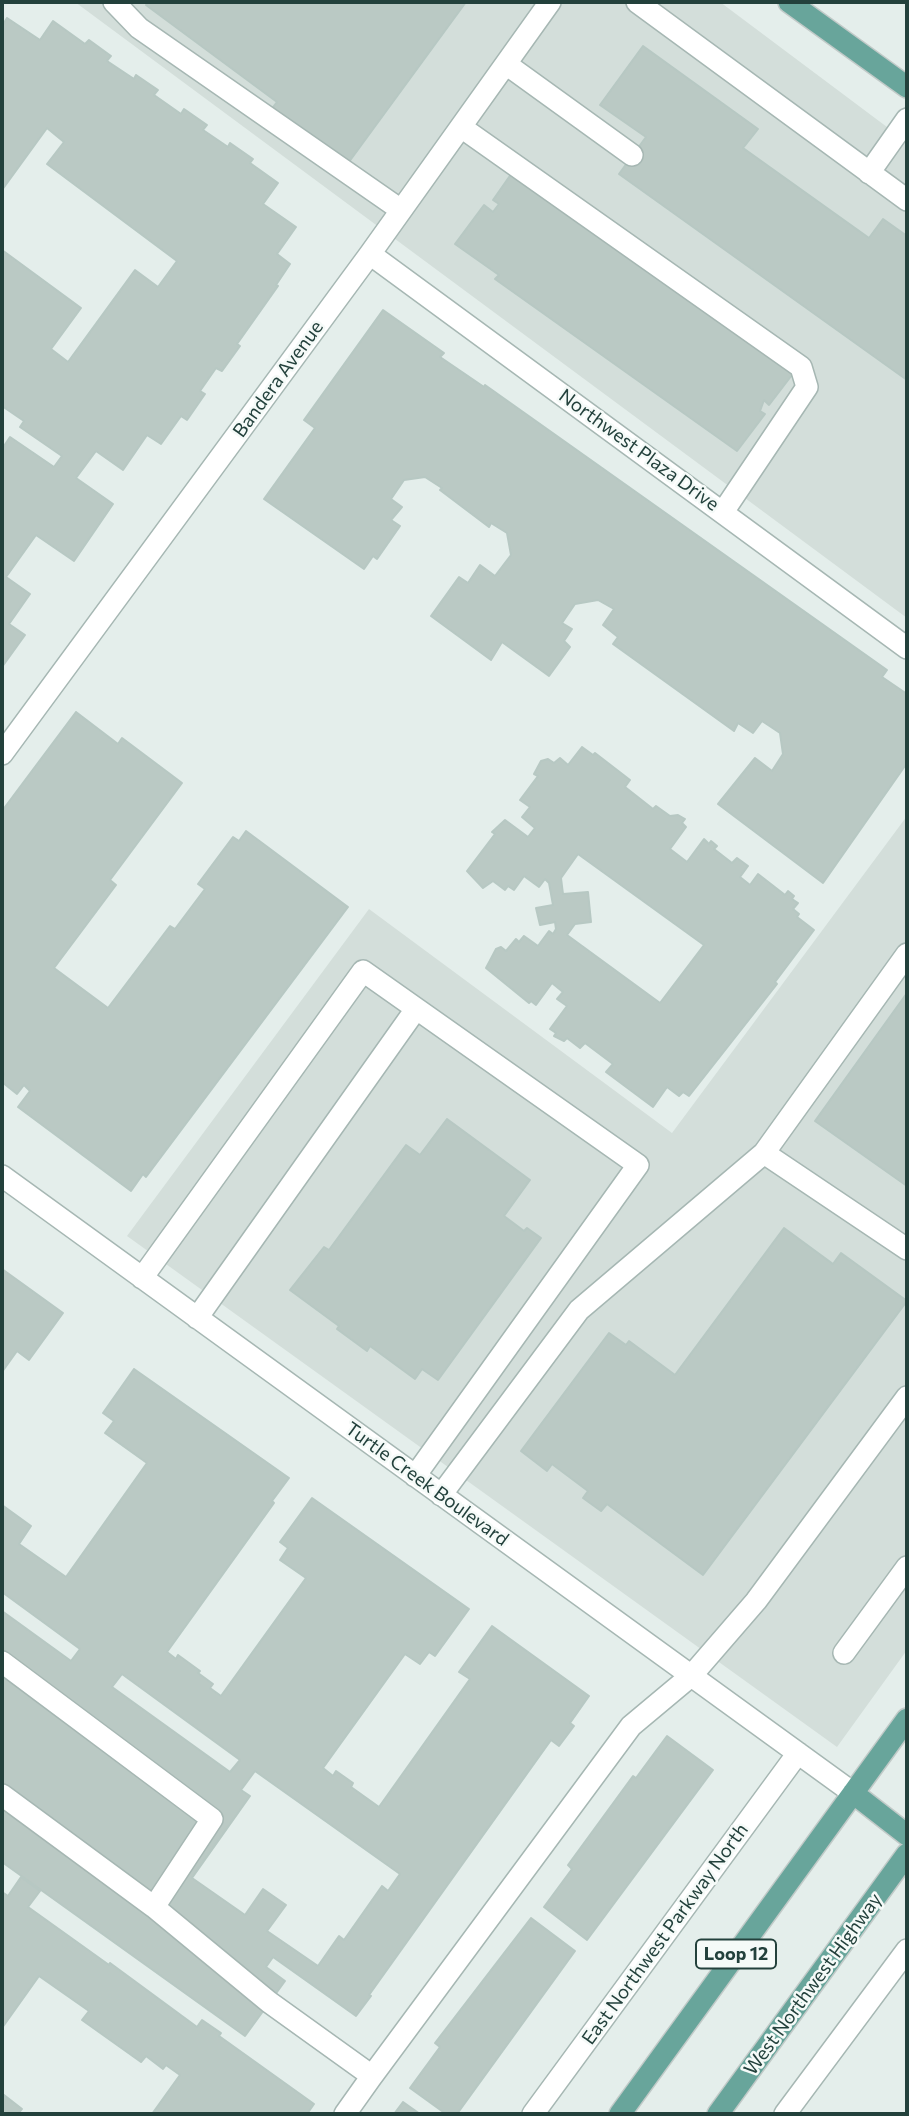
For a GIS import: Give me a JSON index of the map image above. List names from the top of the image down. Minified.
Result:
{"streets":{"main road":["Loop 12","West Northwest Highway"],"street":["Bandera Avenue","Northwest Plaza Drive","Turtle Creek Boulevard","East Northwest Parkway North"]},"crossings":[["Bandera Avenue","Northwest Plaza Drive"],["Turtle Creek Boulevard","East Northwest Parkway North"],["Turtle Creek Boulevard","Loop 12"]]}
